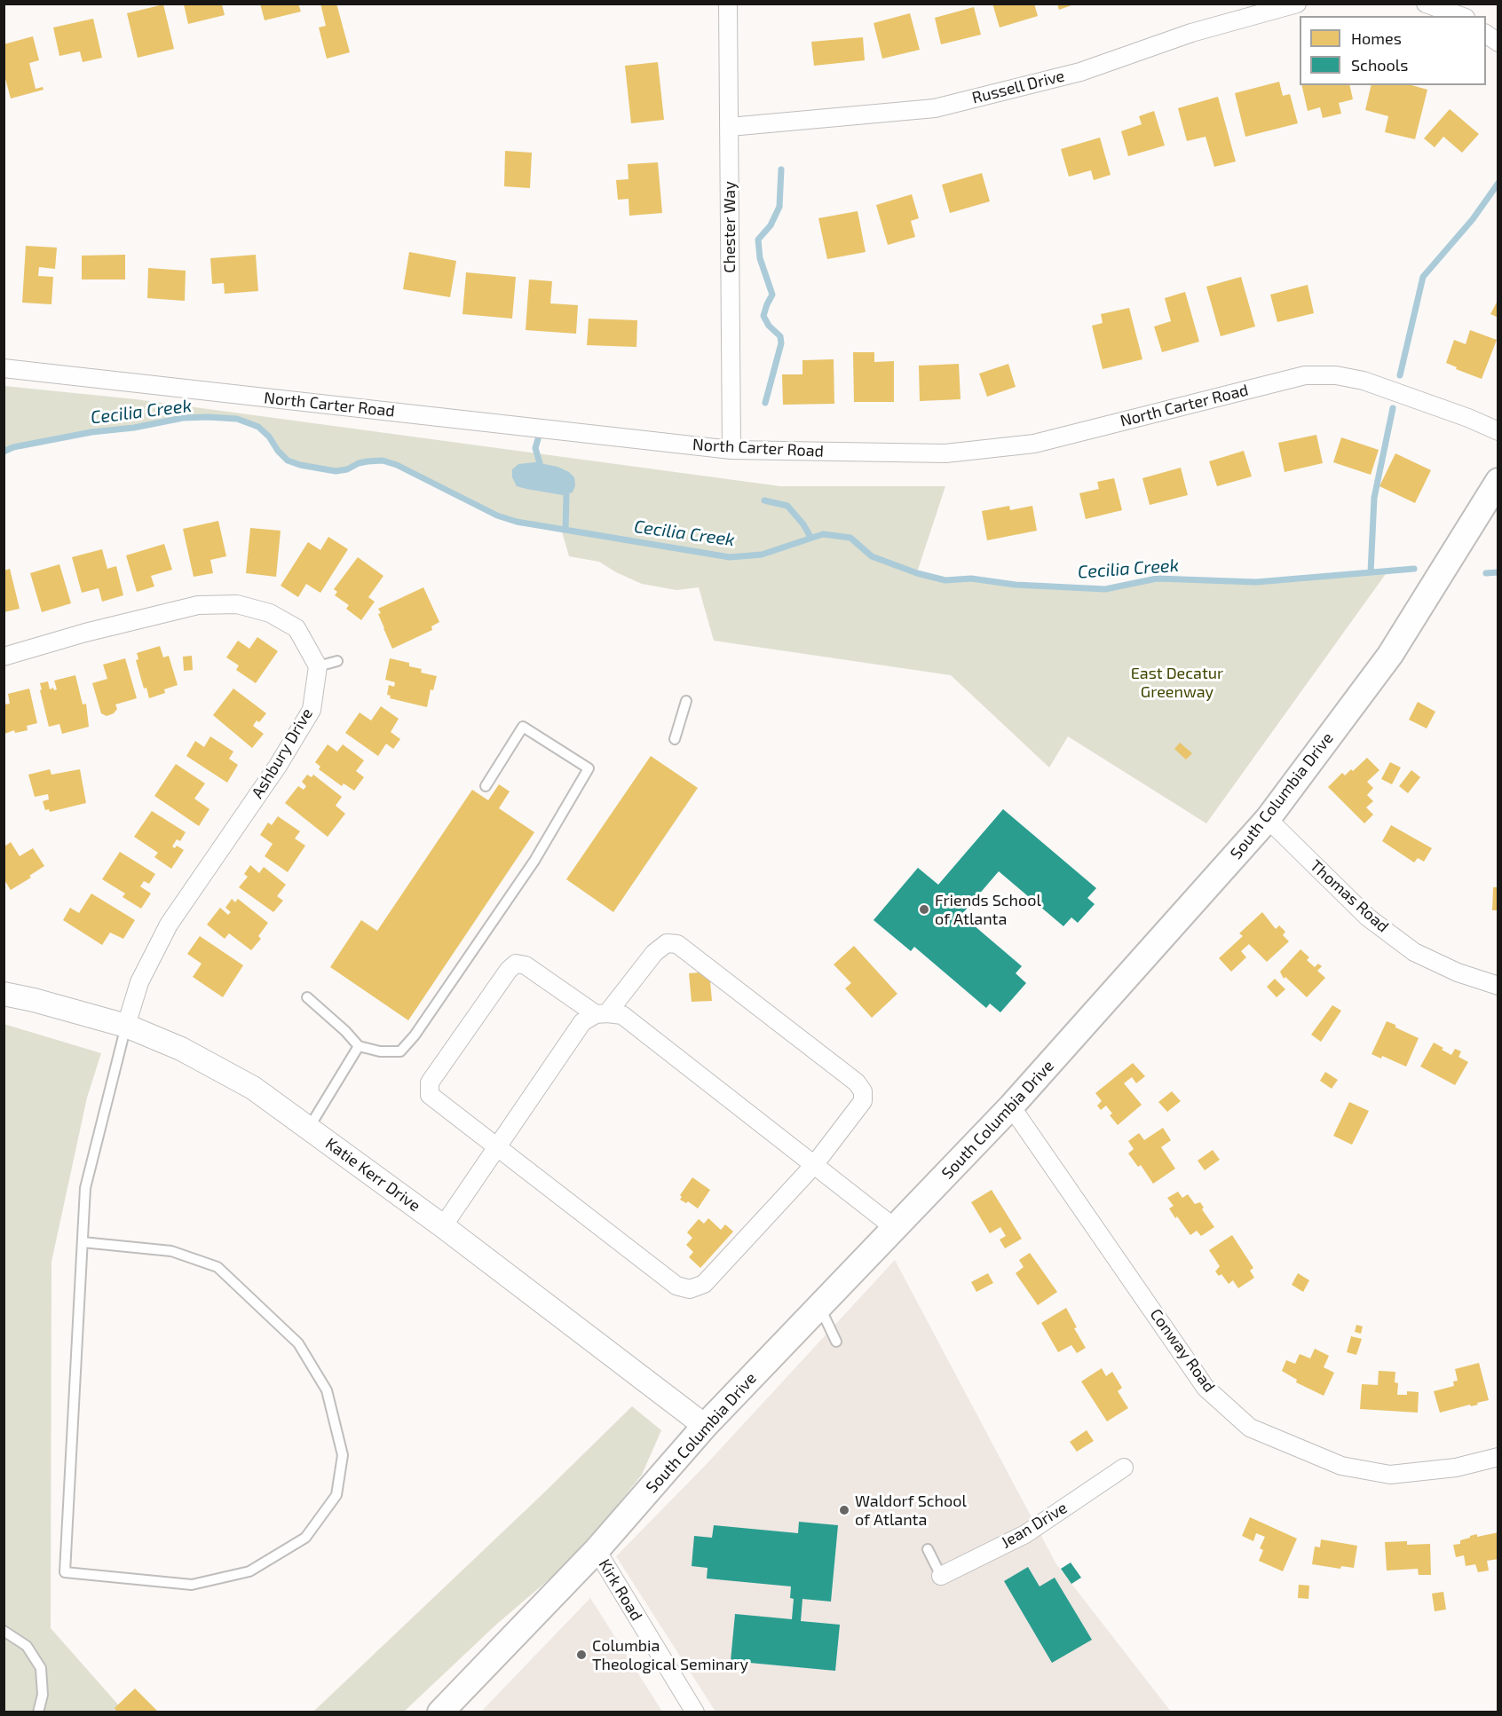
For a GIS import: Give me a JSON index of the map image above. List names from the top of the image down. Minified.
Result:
{"streets":{"main road":["South Columbia Drive"],"street":["Russell Drive","Chester Way","North Carter Road","Ashbury Drive","Thomas Road","Katie Kerr Drive","Conway Road","Jean Drive","Kirk Road"]},"crossings":[["Russell Drive","Chester Way"],["Chester Way","North Carter Road"],["Ashbury Drive","Katie Kerr Drive"],["South Columbia Drive","Thomas Road"],["South Columbia Drive","Katie Kerr Drive"],["South Columbia Drive","Conway Road"],["South Columbia Drive","Kirk Road"]],"water":["Cecilia Creek"],"parks":["East Decatur Greenway"],"places":["Friends School of Atlanta","Waldorf School of Atlanta","Columbia Theological Seminary"],"legend":["Homes","Schools"]}
